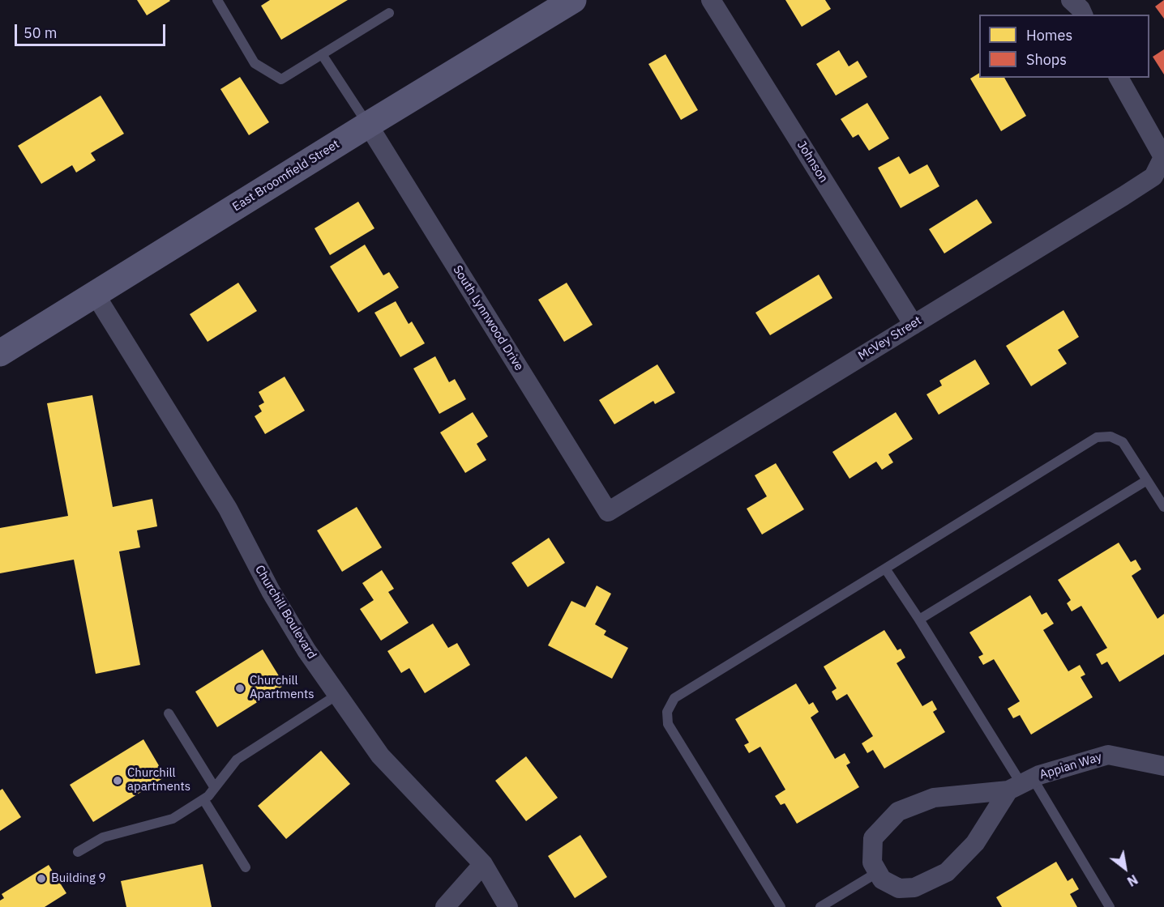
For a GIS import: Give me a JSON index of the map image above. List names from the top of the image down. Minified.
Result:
{"streets":{"main road":["East Broomfield Street"],"street":["Johnson","South Lynnwood Drive","McVey Street","Churchill Boulevard","Appian Way"]},"crossings":[["Johnson","McVey Street"],["East Broomfield Street","South Lynnwood Drive"],["East Broomfield Street","Churchill Boulevard"],["South Lynnwood Drive","McVey Street"]],"places":["Churchill Apartments","Churchill apartments","Building 9"],"legend":["Homes","Shops"],"scale_bar":"50 m","north":"bottom right"}
